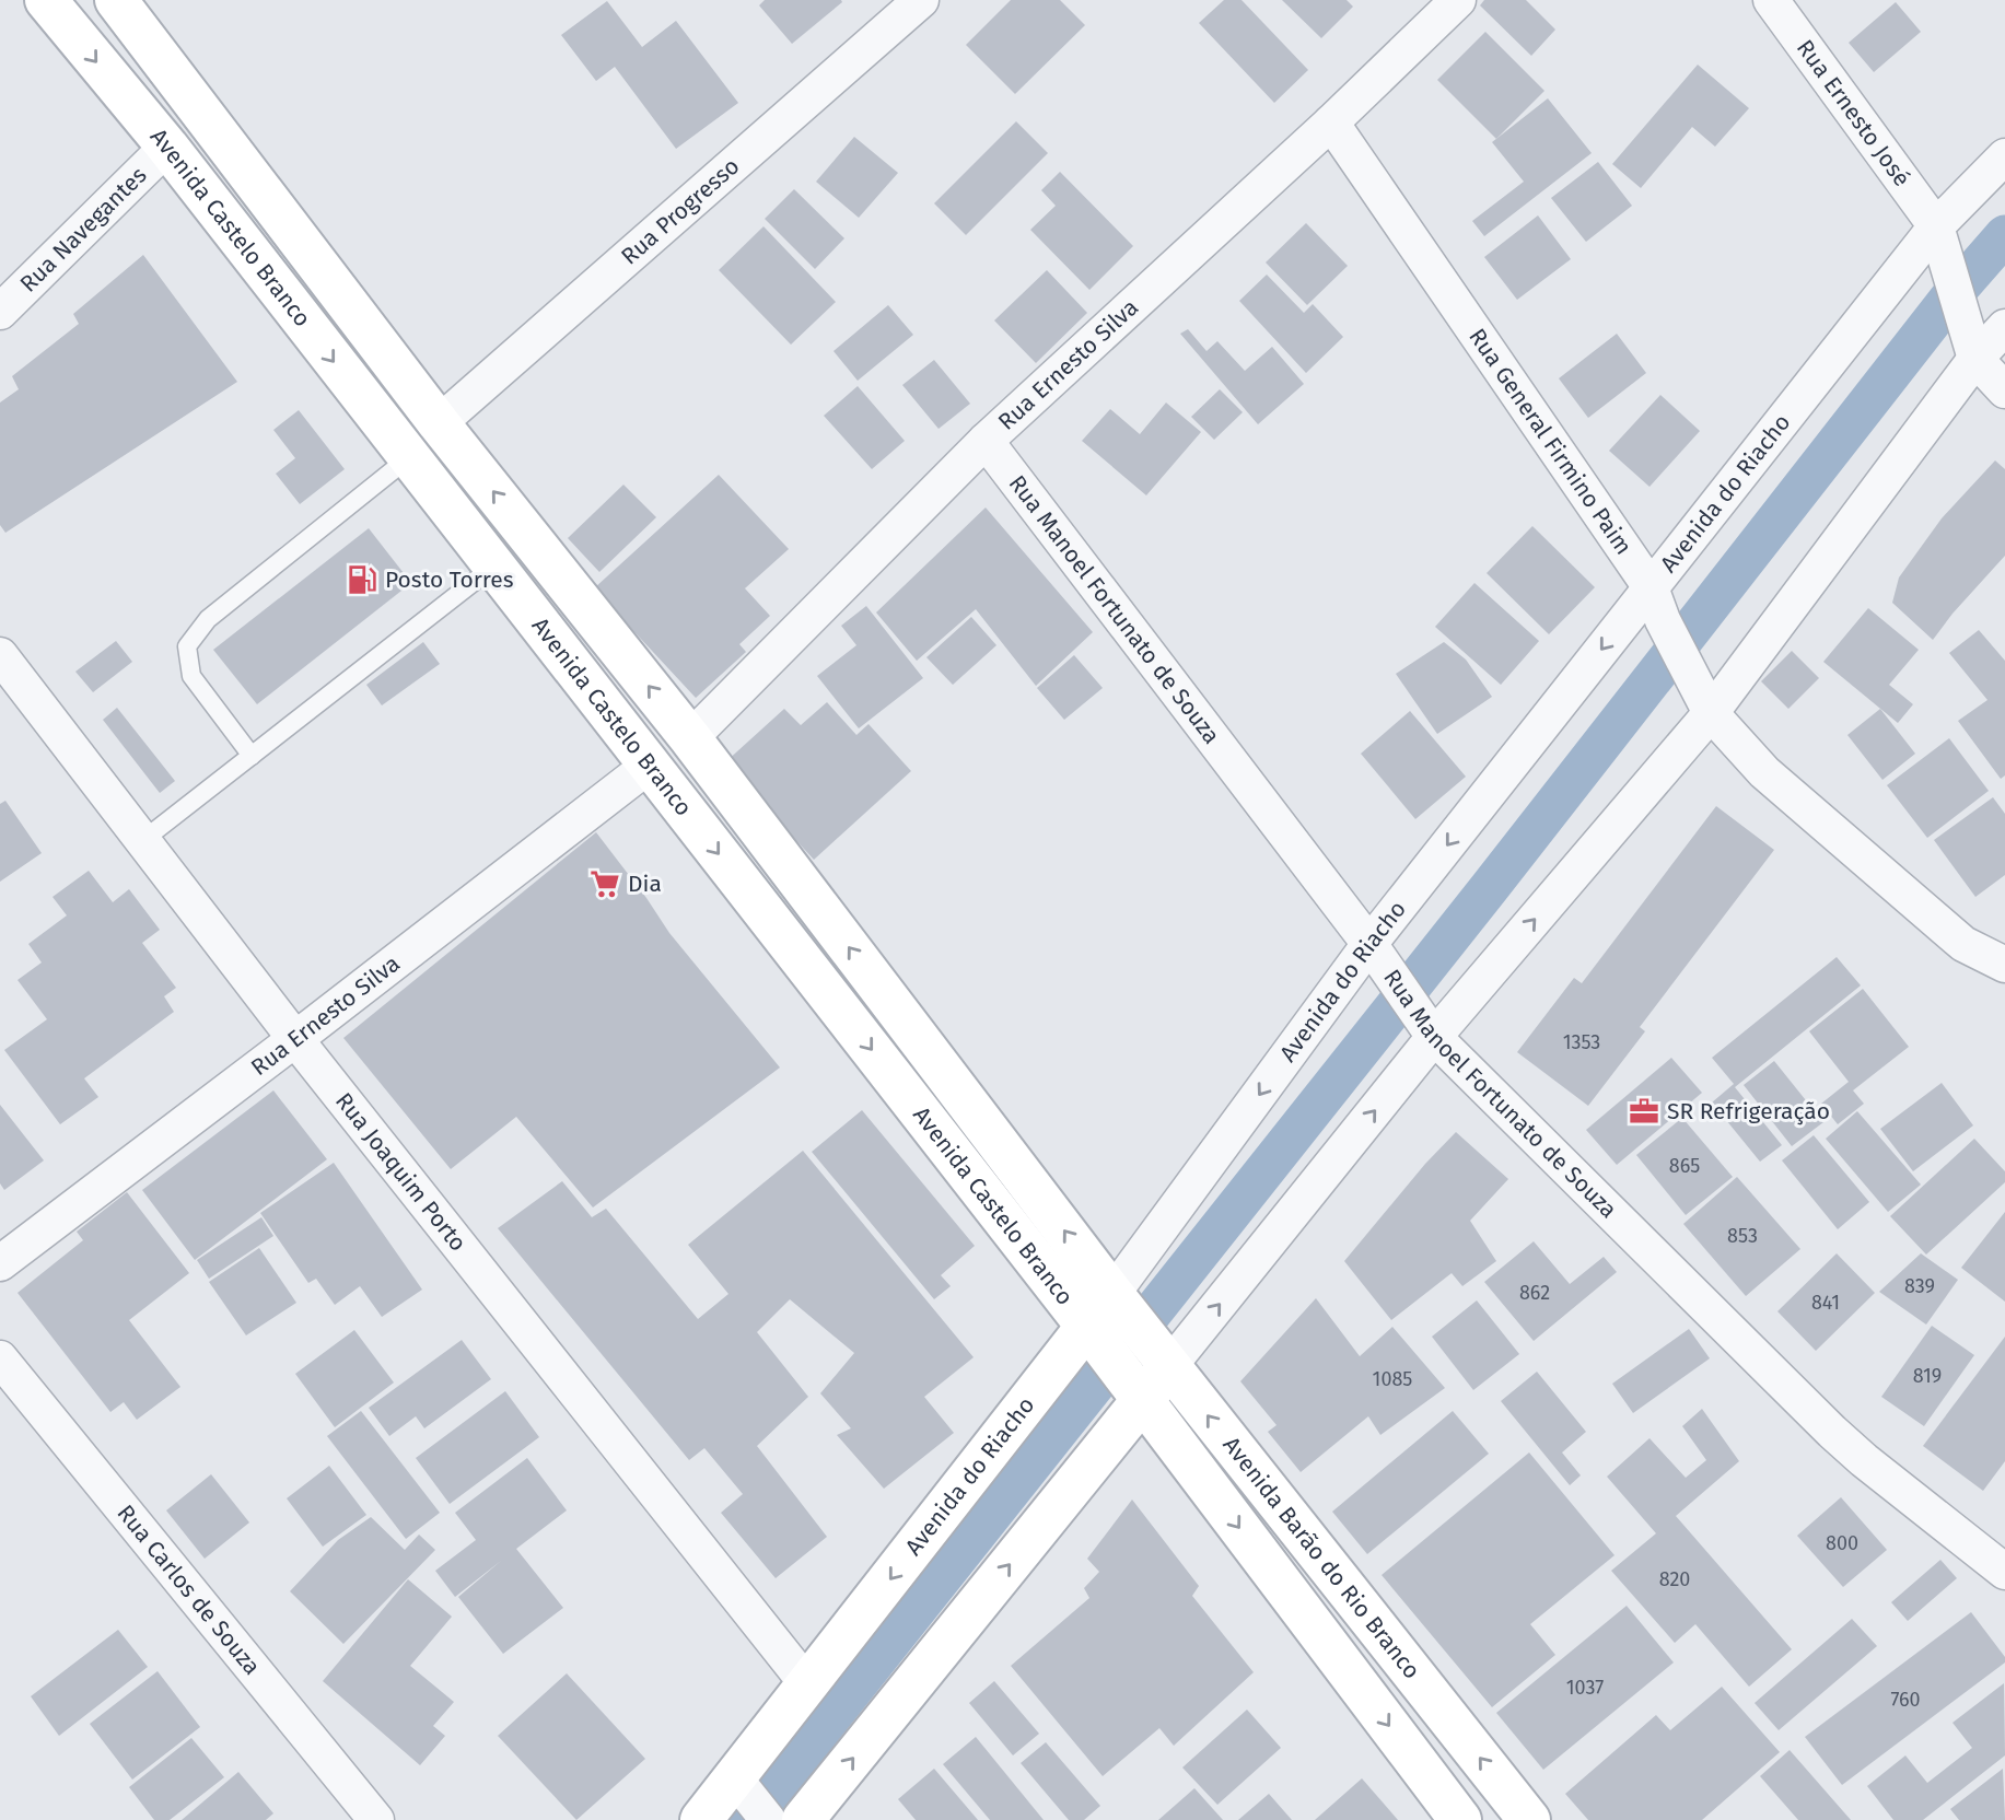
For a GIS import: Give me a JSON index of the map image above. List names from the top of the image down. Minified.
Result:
{"streets":{"main road":["Avenida Castelo Branco","Avenida do Riacho","Avenida Barão do Rio Branco"],"street":["Rua Ernesto José","Rua Progresso","Rua Navegantes","Rua Ernesto Silva","Rua General Firmino Paim","Rua Manoel Fortunato de Souza","Rua Joaquim Porto","Rua Carlos de Souza"]},"crossings":[["Rua Ernesto José","Avenida do Riacho"],["Rua Progresso","Avenida Castelo Branco"],["Avenida Castelo Branco","Rua Navegantes"],["Avenida Castelo Branco","Rua Ernesto Silva"],["Avenida Castelo Branco","Avenida do Riacho"],["Avenida Castelo Branco","Avenida Barão do Rio Branco"],["Rua Ernesto Silva","Rua General Firmino Paim"],["Rua Ernesto Silva","Rua Manoel Fortunato de Souza"],["Rua Ernesto Silva","Rua Joaquim Porto"],["Rua General Firmino Paim","Avenida do Riacho"],["Avenida do Riacho","Rua Manoel Fortunato de Souza"],["Avenida do Riacho","Rua Joaquim Porto"],["Avenida do Riacho","Avenida Barão do Rio Branco"]],"places":{"fuel station":["Posto Torres"],"supermarket":["Dia"],"office":["SR Refrigeração"]},"house_numbers":["1353","865","853","839","862","841","819","1085","800","820","1037","760"]}
